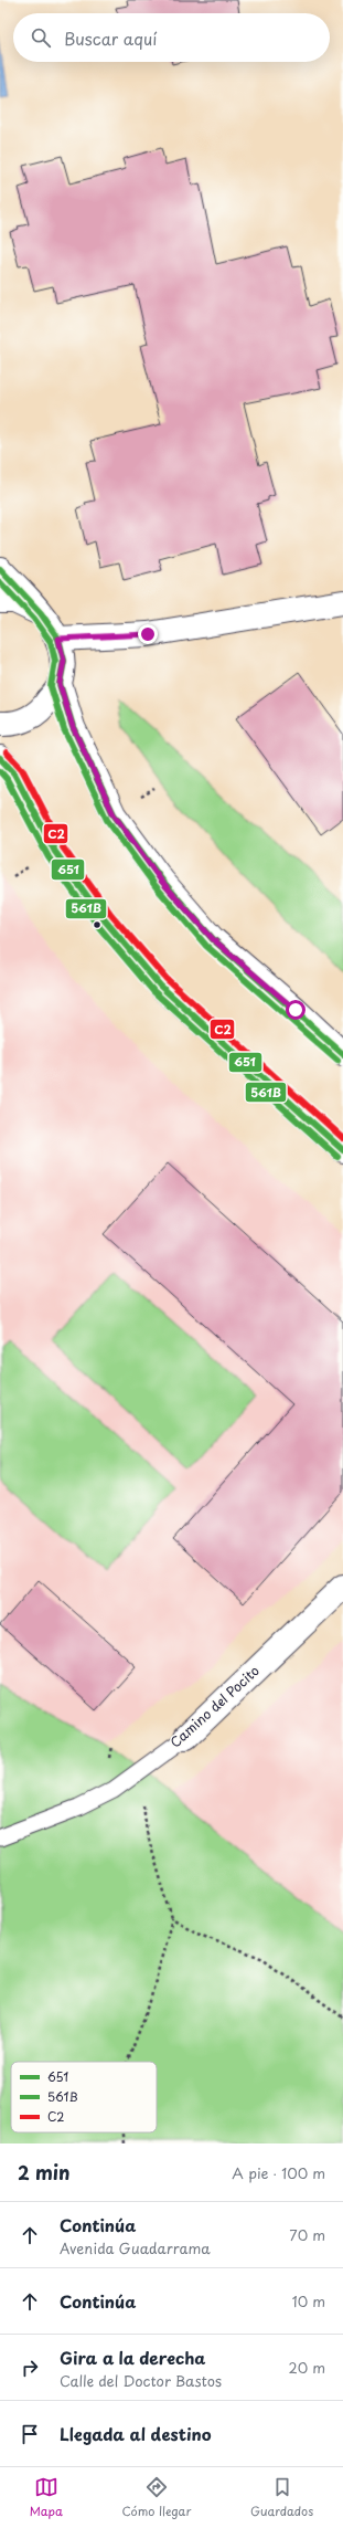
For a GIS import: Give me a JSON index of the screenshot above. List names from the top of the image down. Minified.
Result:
{"streets":{"street":["Camino del Pocito"]},"lines":["transit line 651","transit line 561B","transit line C2"],"legend":["651","561B","C2"],"page":{"search":"Buscar aquí","heading":["2 min","A pie · 100 m"],"list":[["Continúa","Avenida Guadarrama","70 m"],["Continúa","10 m"],["Gira a la derecha","Calle del Doctor Bastos","20 m"],"Llegada al destino"],"nav":["Mapa","Cómo llegar","Guardados"]}}
